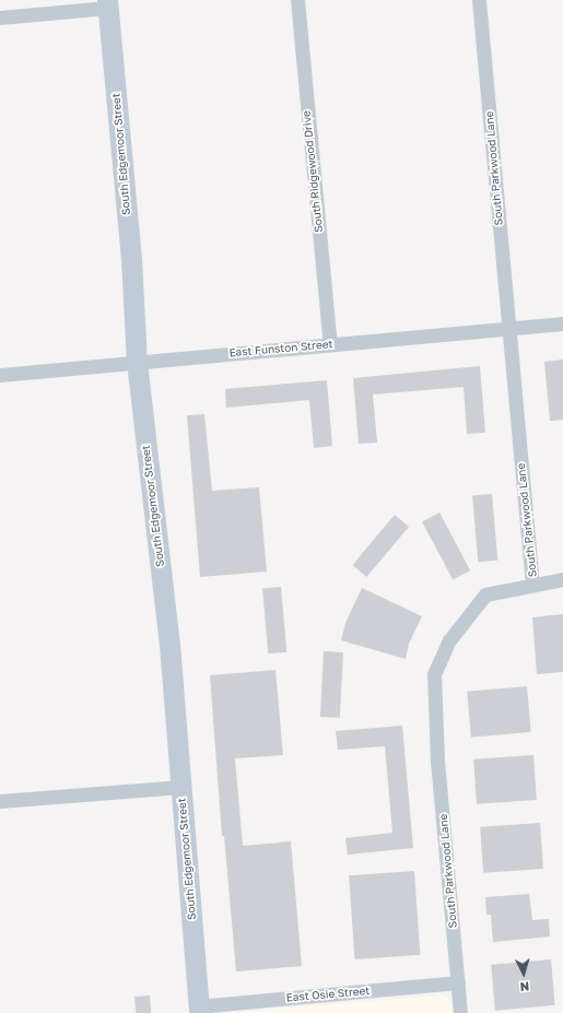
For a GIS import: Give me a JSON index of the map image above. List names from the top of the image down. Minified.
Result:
{"streets":{"street":["South Edgemoor Street","South Parkwood Lane","South Ridgewood Drive","East Funston Street","East Osie Street"]},"crossings":[["South Edgemoor Street","East Funston Street"],["South Edgemoor Street","East Osie Street"],["South Parkwood Lane","East Funston Street"],["South Parkwood Lane","East Osie Street"],["South Ridgewood Drive","East Funston Street"]],"north":"bottom"}
